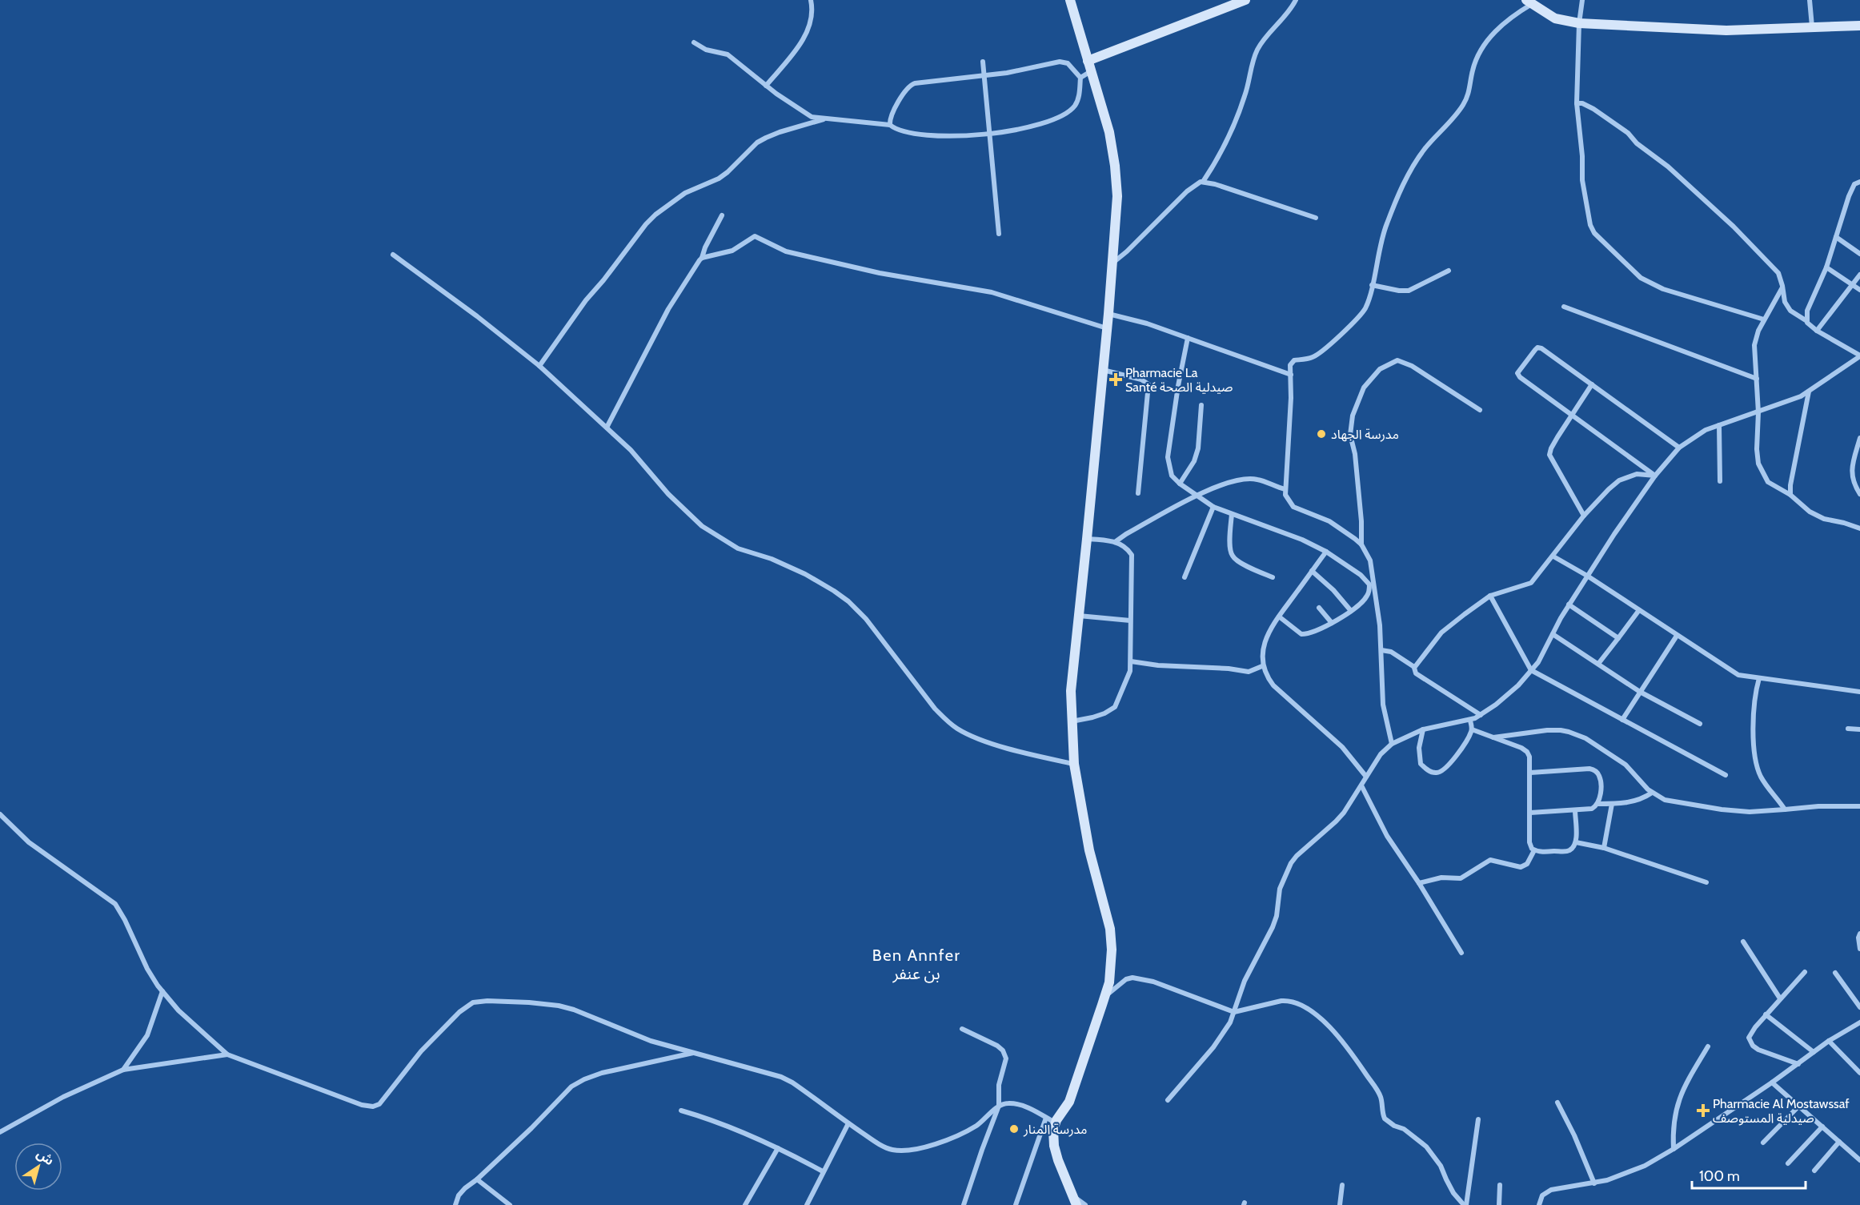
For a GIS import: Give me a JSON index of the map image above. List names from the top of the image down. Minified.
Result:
{"districts":["Ben Annfer بن عنفر"],"places":{"health":["Pharmacie La Santé صيدلية الصحة","Pharmacie Al Mostawssaf صيدلية المستوصف"],"other":["مدرسة الجهاد","مدرسة المنار"]},"scale_bar":"100 m","north":"top right"}
